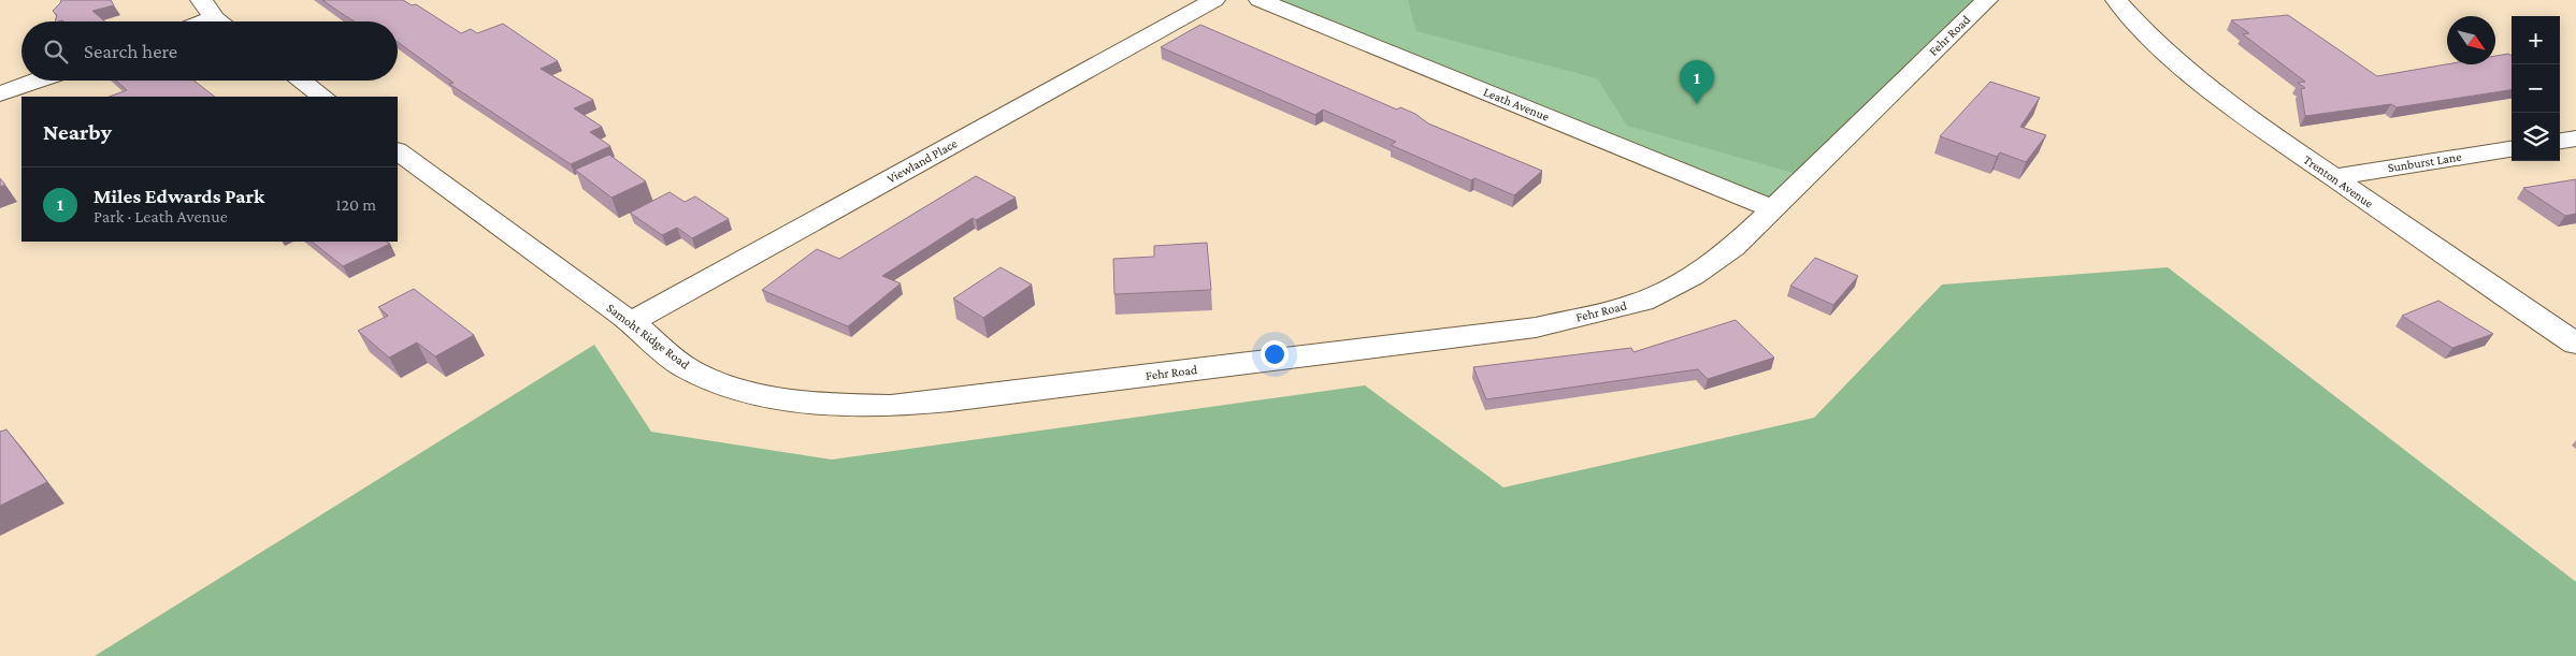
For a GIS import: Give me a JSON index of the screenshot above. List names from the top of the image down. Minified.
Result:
{"streets":{"street":["Fehr Road","Leath Avenue","Viewland Place","Sunburst Lane","Trenton Avenue","Samoht Ridge Road"]},"crossings":[["Fehr Road","Leath Avenue"],["Fehr Road","Samoht Ridge Road"],["Viewland Place","Samoht Ridge Road"],["Sunburst Lane","Trenton Avenue"]],"north":"bottom right","page":{"map_buttons":["+","−"],"search":"Search here","pins":"1","heading":"Nearby","list":[{"mark":"1","name":"Miles Edwards Park","note":"Park · Leath Avenue","value":"120 m"}]}}
